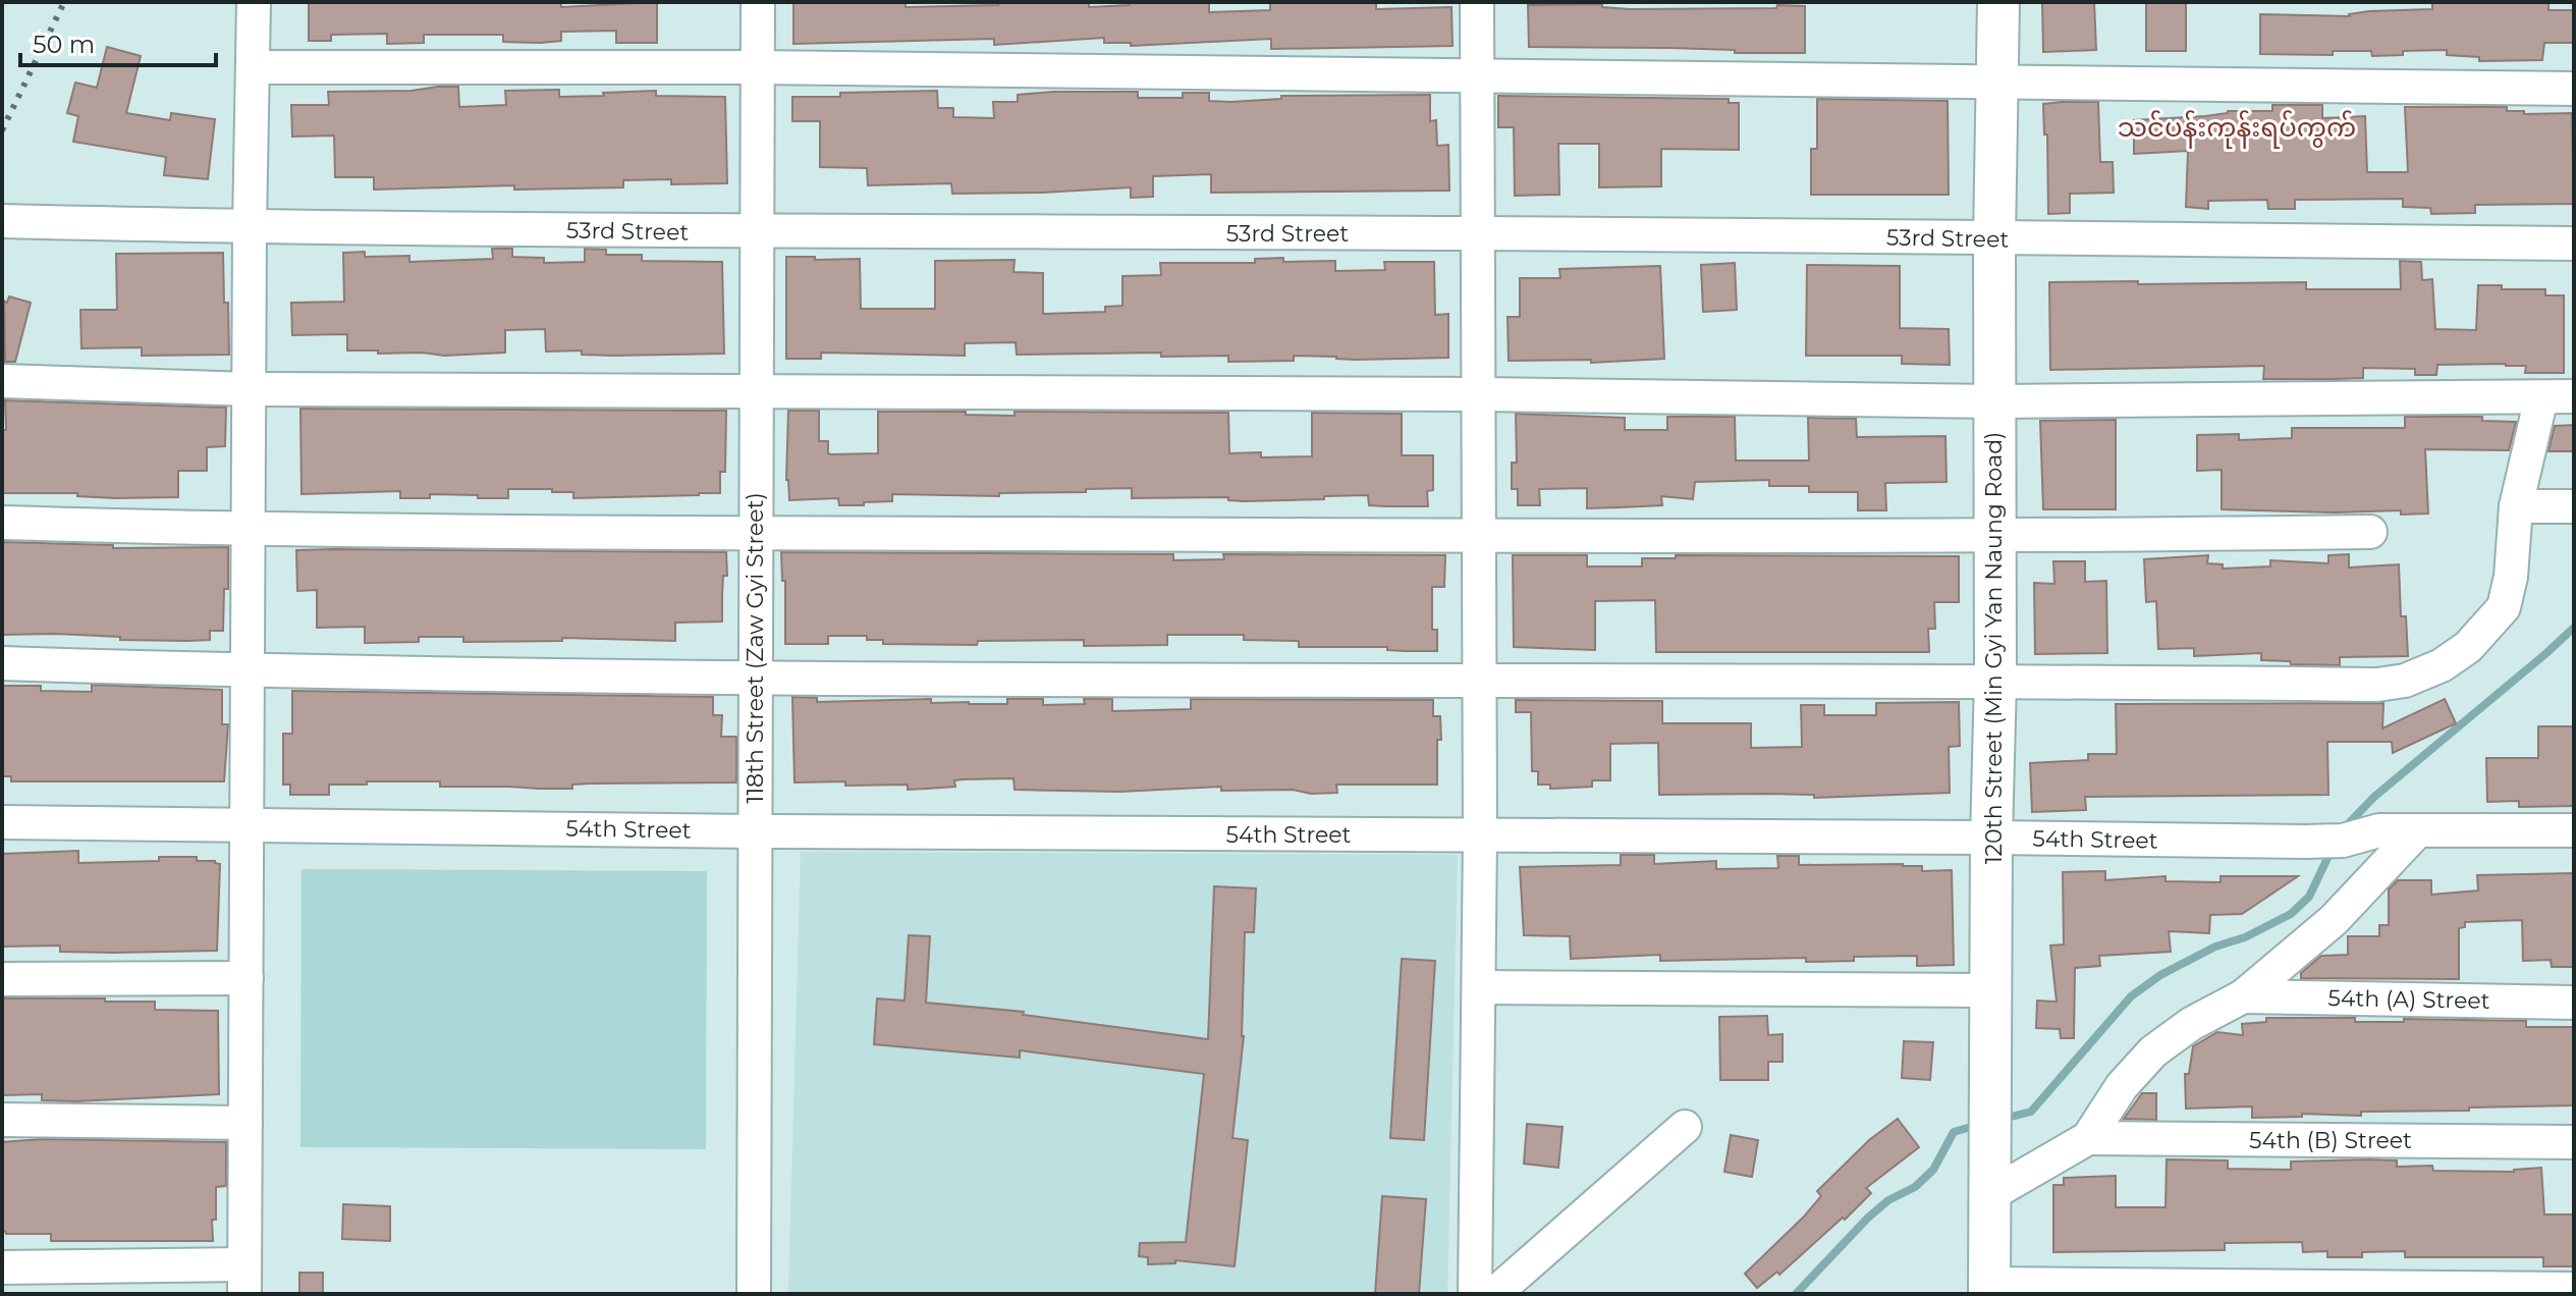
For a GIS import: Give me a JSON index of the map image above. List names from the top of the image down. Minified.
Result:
{"streets":{"main road":["120th Street (Min Gyi Yan Naung Road)"],"street":["53rd Street","118th Street (Zaw Gyi Street)","54th Street","54th (A) Street","54th (B) Street"]},"crossings":[["53rd Street","118th Street (Zaw Gyi Street)"],["53rd Street","120th Street (Min Gyi Yan Naung Road)"],["118th Street (Zaw Gyi Street)","54th Street"],["120th Street (Min Gyi Yan Naung Road)","54th Street"]],"districts":["သင်ပန်းကုန်းရပ်ကွက်"],"scale_bar":"50 m"}
